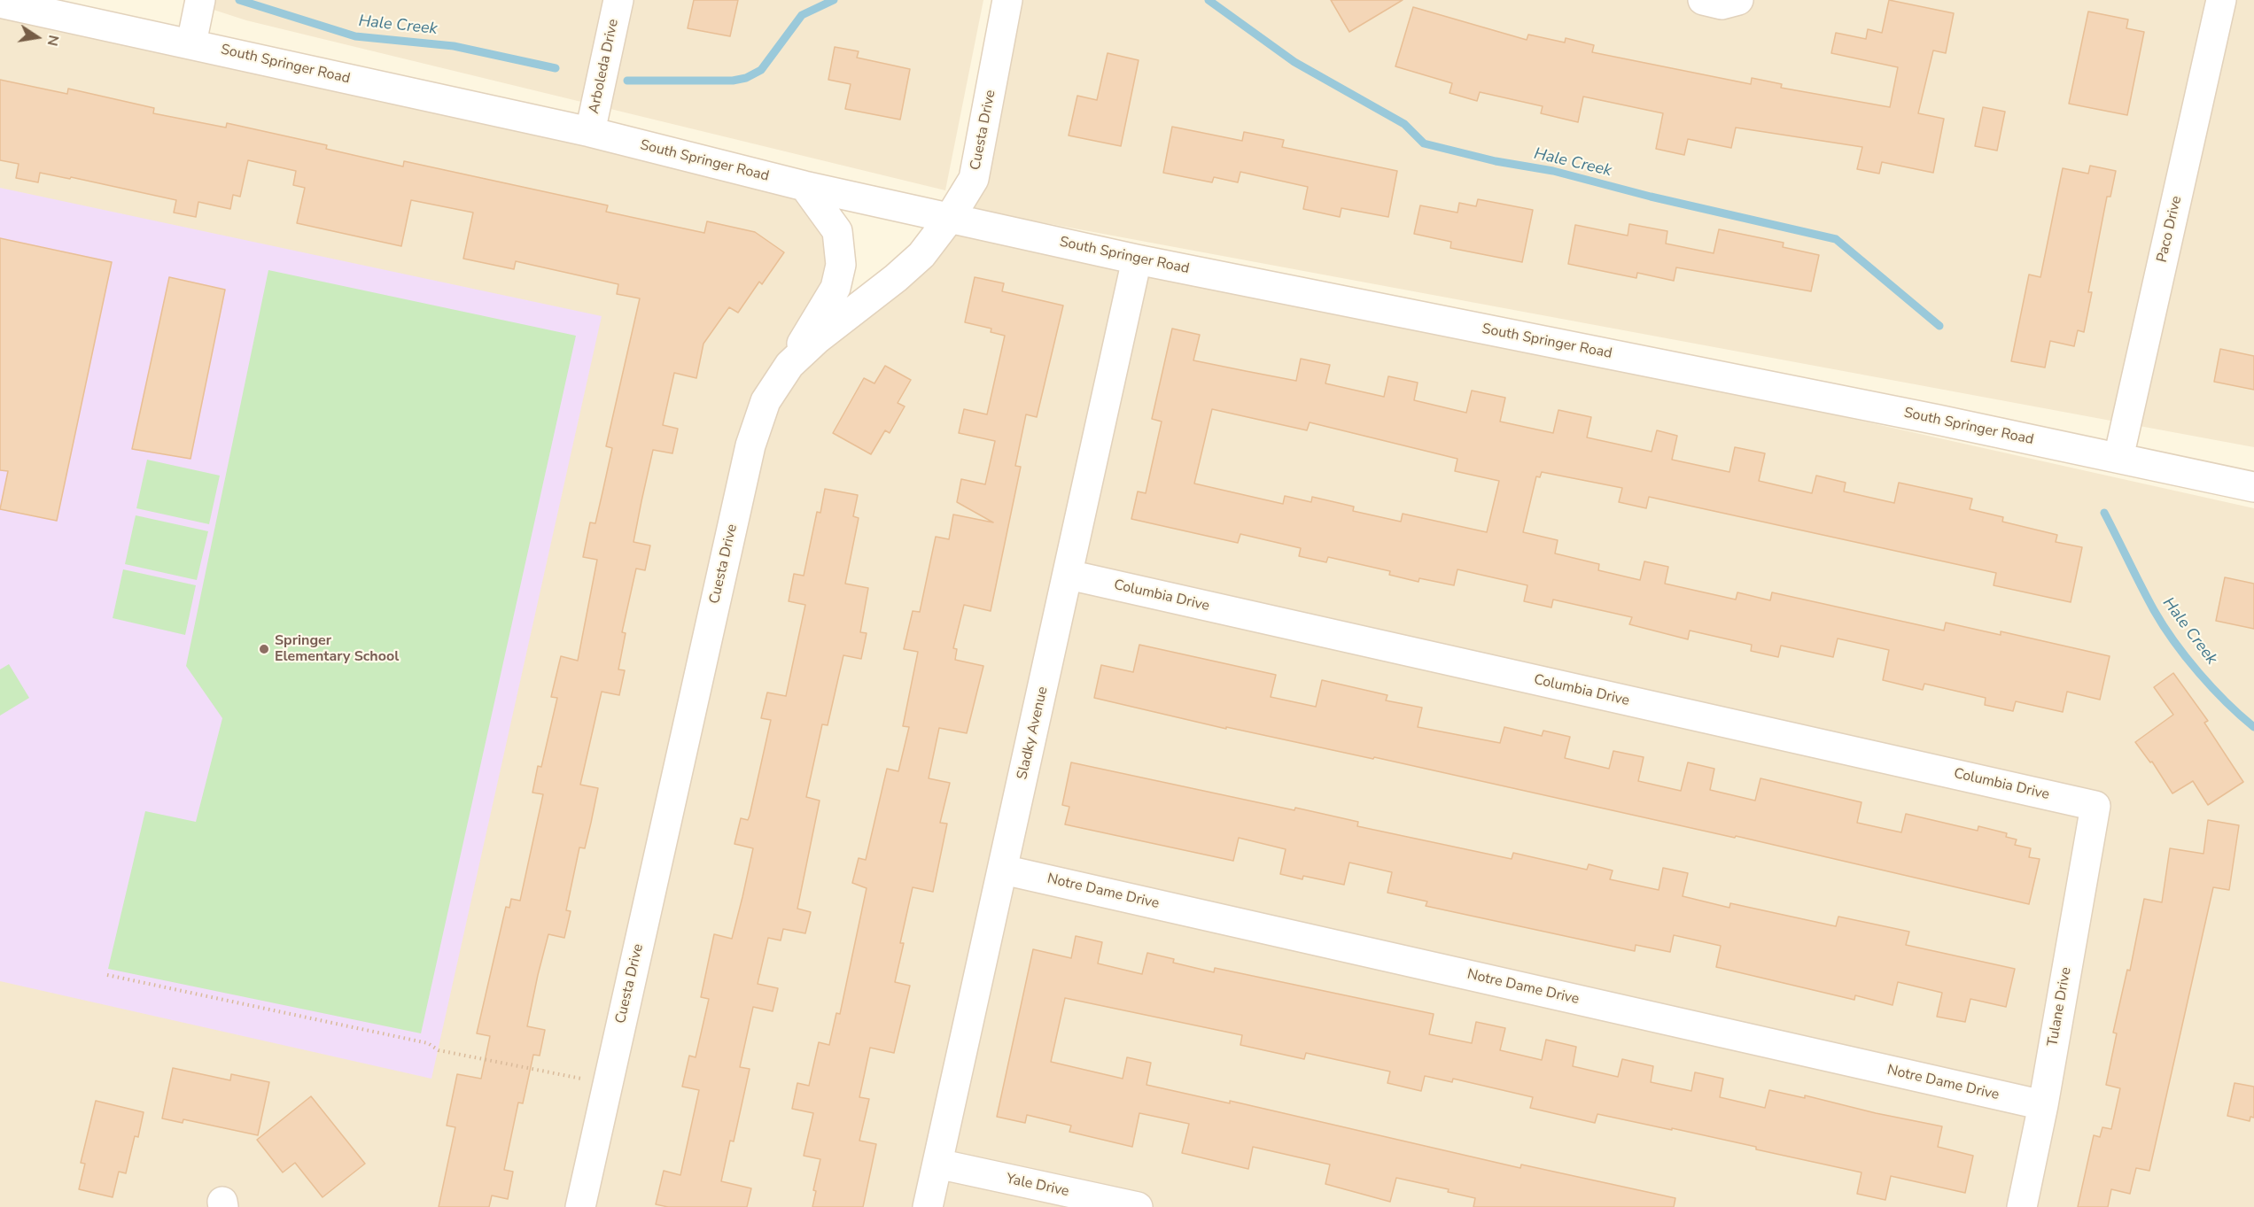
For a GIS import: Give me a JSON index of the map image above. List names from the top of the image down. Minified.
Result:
{"streets":{"street":["South Springer Road","Arboleda Drive","Cuesta Drive","Paco Drive","Columbia Drive","Sladky Avenue","Notre Dame Drive","Tulane Drive","Yale Drive"]},"crossings":[["South Springer Road","Arboleda Drive"],["South Springer Road","Cuesta Drive"],["South Springer Road","Paco Drive"],["South Springer Road","Sladky Avenue"],["Columbia Drive","Sladky Avenue"],["Columbia Drive","Tulane Drive"],["Sladky Avenue","Notre Dame Drive"],["Sladky Avenue","Yale Drive"],["Notre Dame Drive","Tulane Drive"]],"water":["Hale Creek"],"places":["Springer Elementary School"],"north":"right"}
